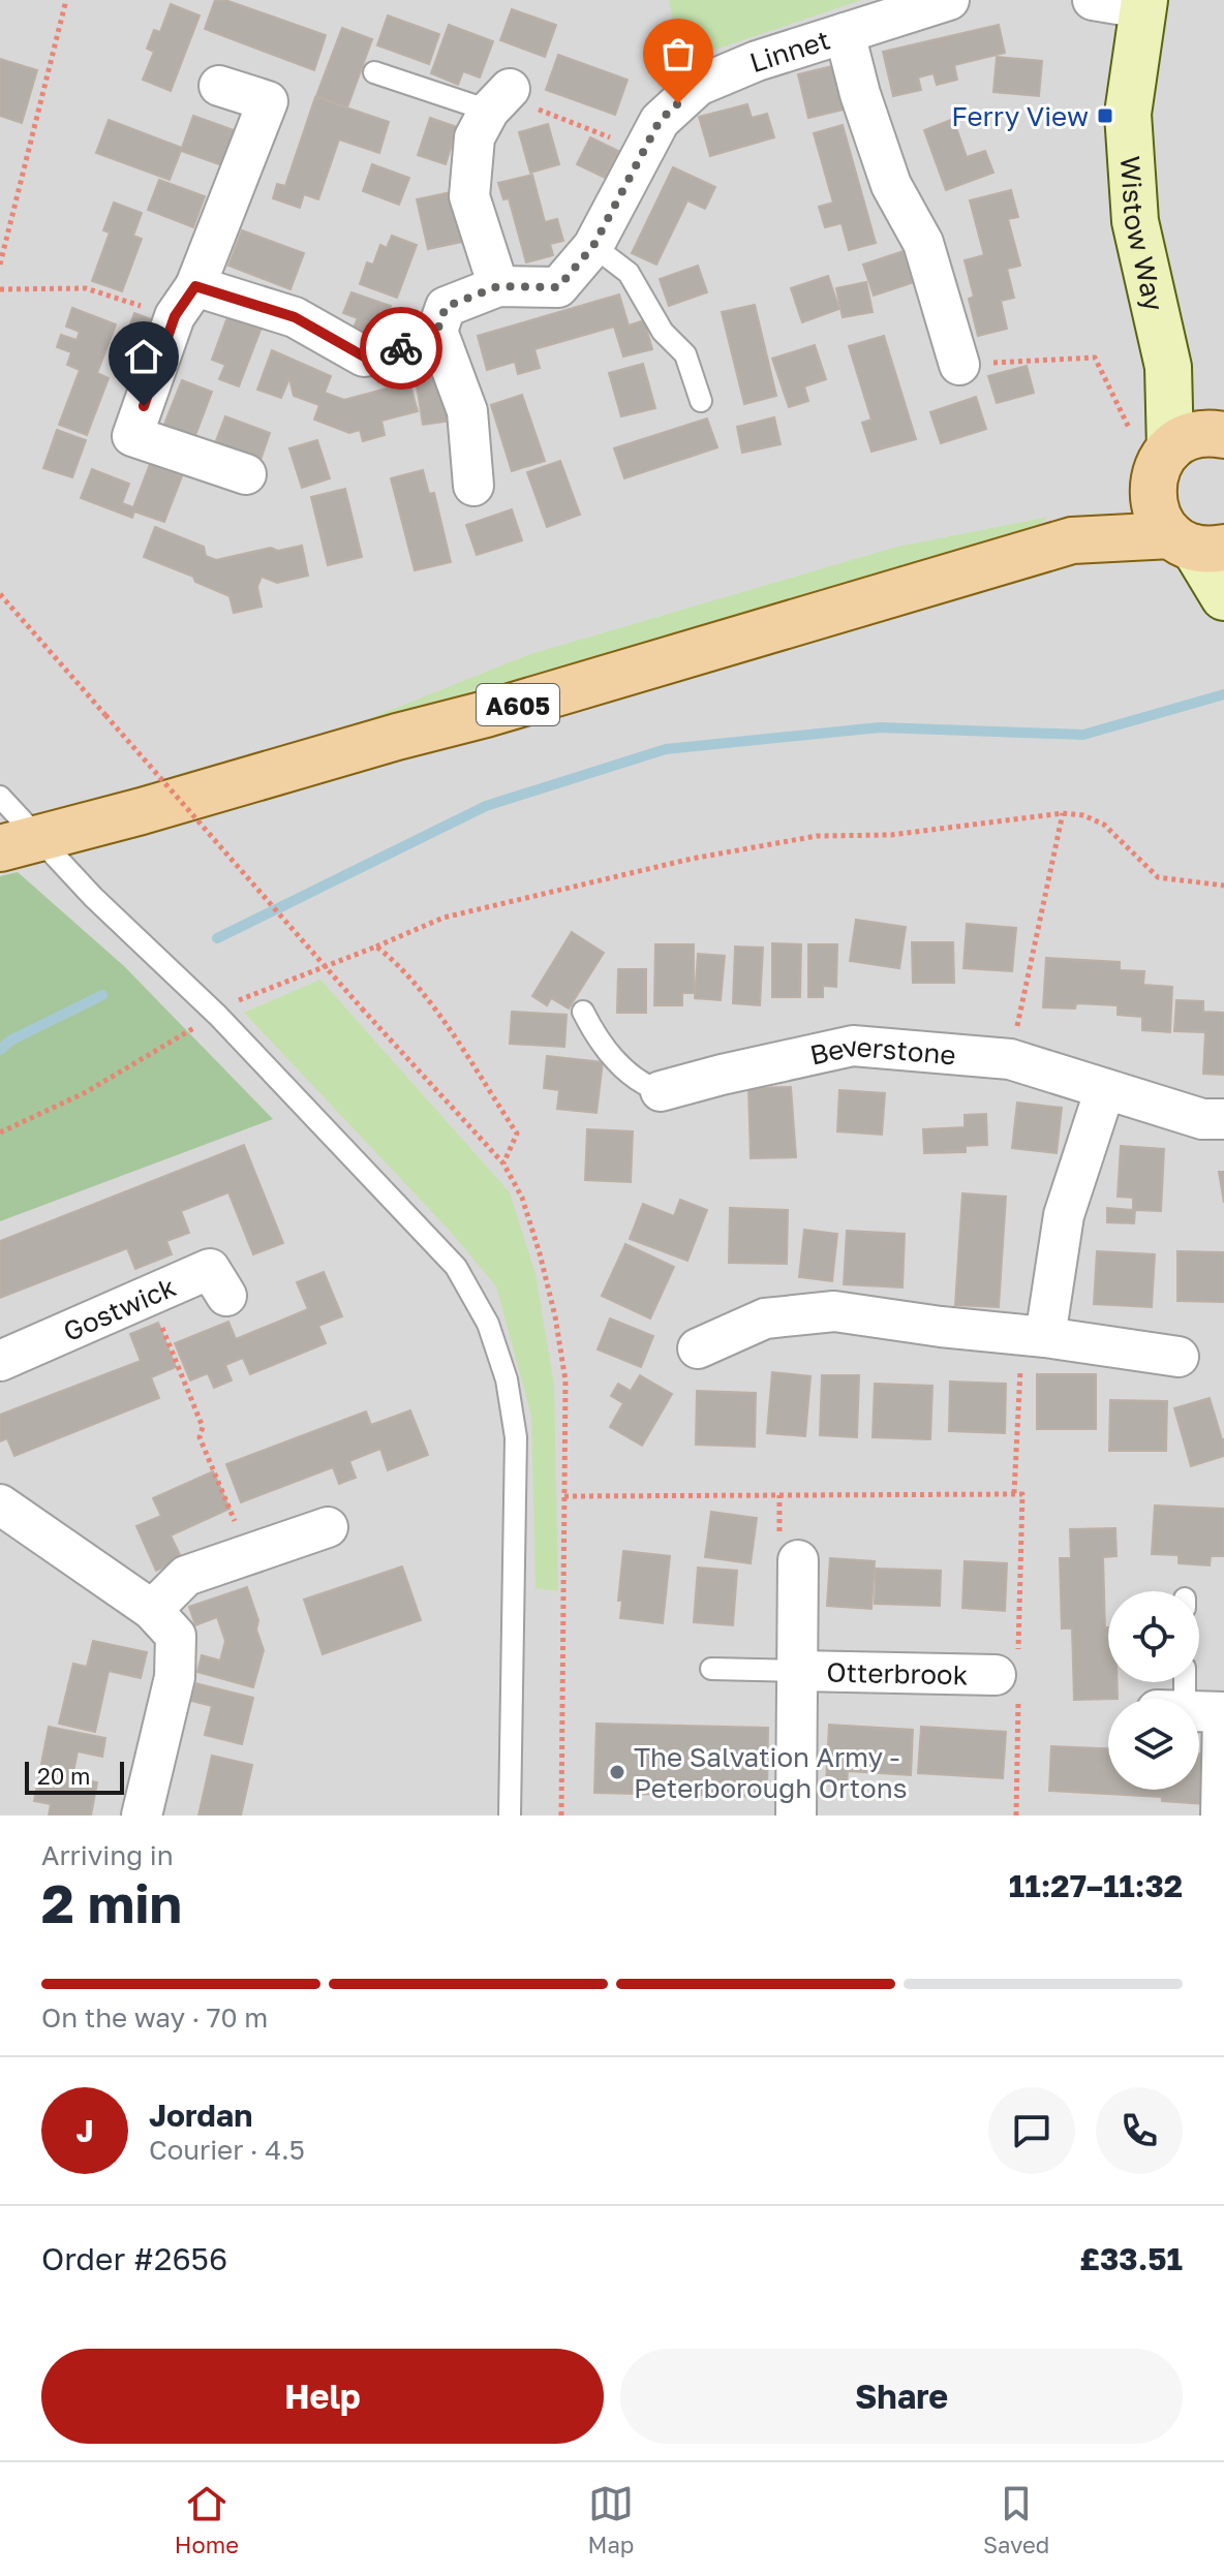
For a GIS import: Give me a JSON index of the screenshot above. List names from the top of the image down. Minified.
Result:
{"streets":{"main road":["A605"],"street":["Linnet","Wistow Way","Beverstone","Gostwick","Otterbrook"]},"crossings":[["Wistow Way","A605"]],"places":{"transit":["Ferry View"],"other":["The Salvation Army - Peterborough Ortons"]},"scale_bar":"20 m","page":{"scale":"20 m","heading":["2 min","Arriving in","11:27–11:32"],"panel":["Jordan","Courier · 4.5","Order #2656","£33.51"],"bar":"On the way · 70 m","round":"J","buttons":["Help","Share"],"tabs":["Home","Map","Saved"]}}
